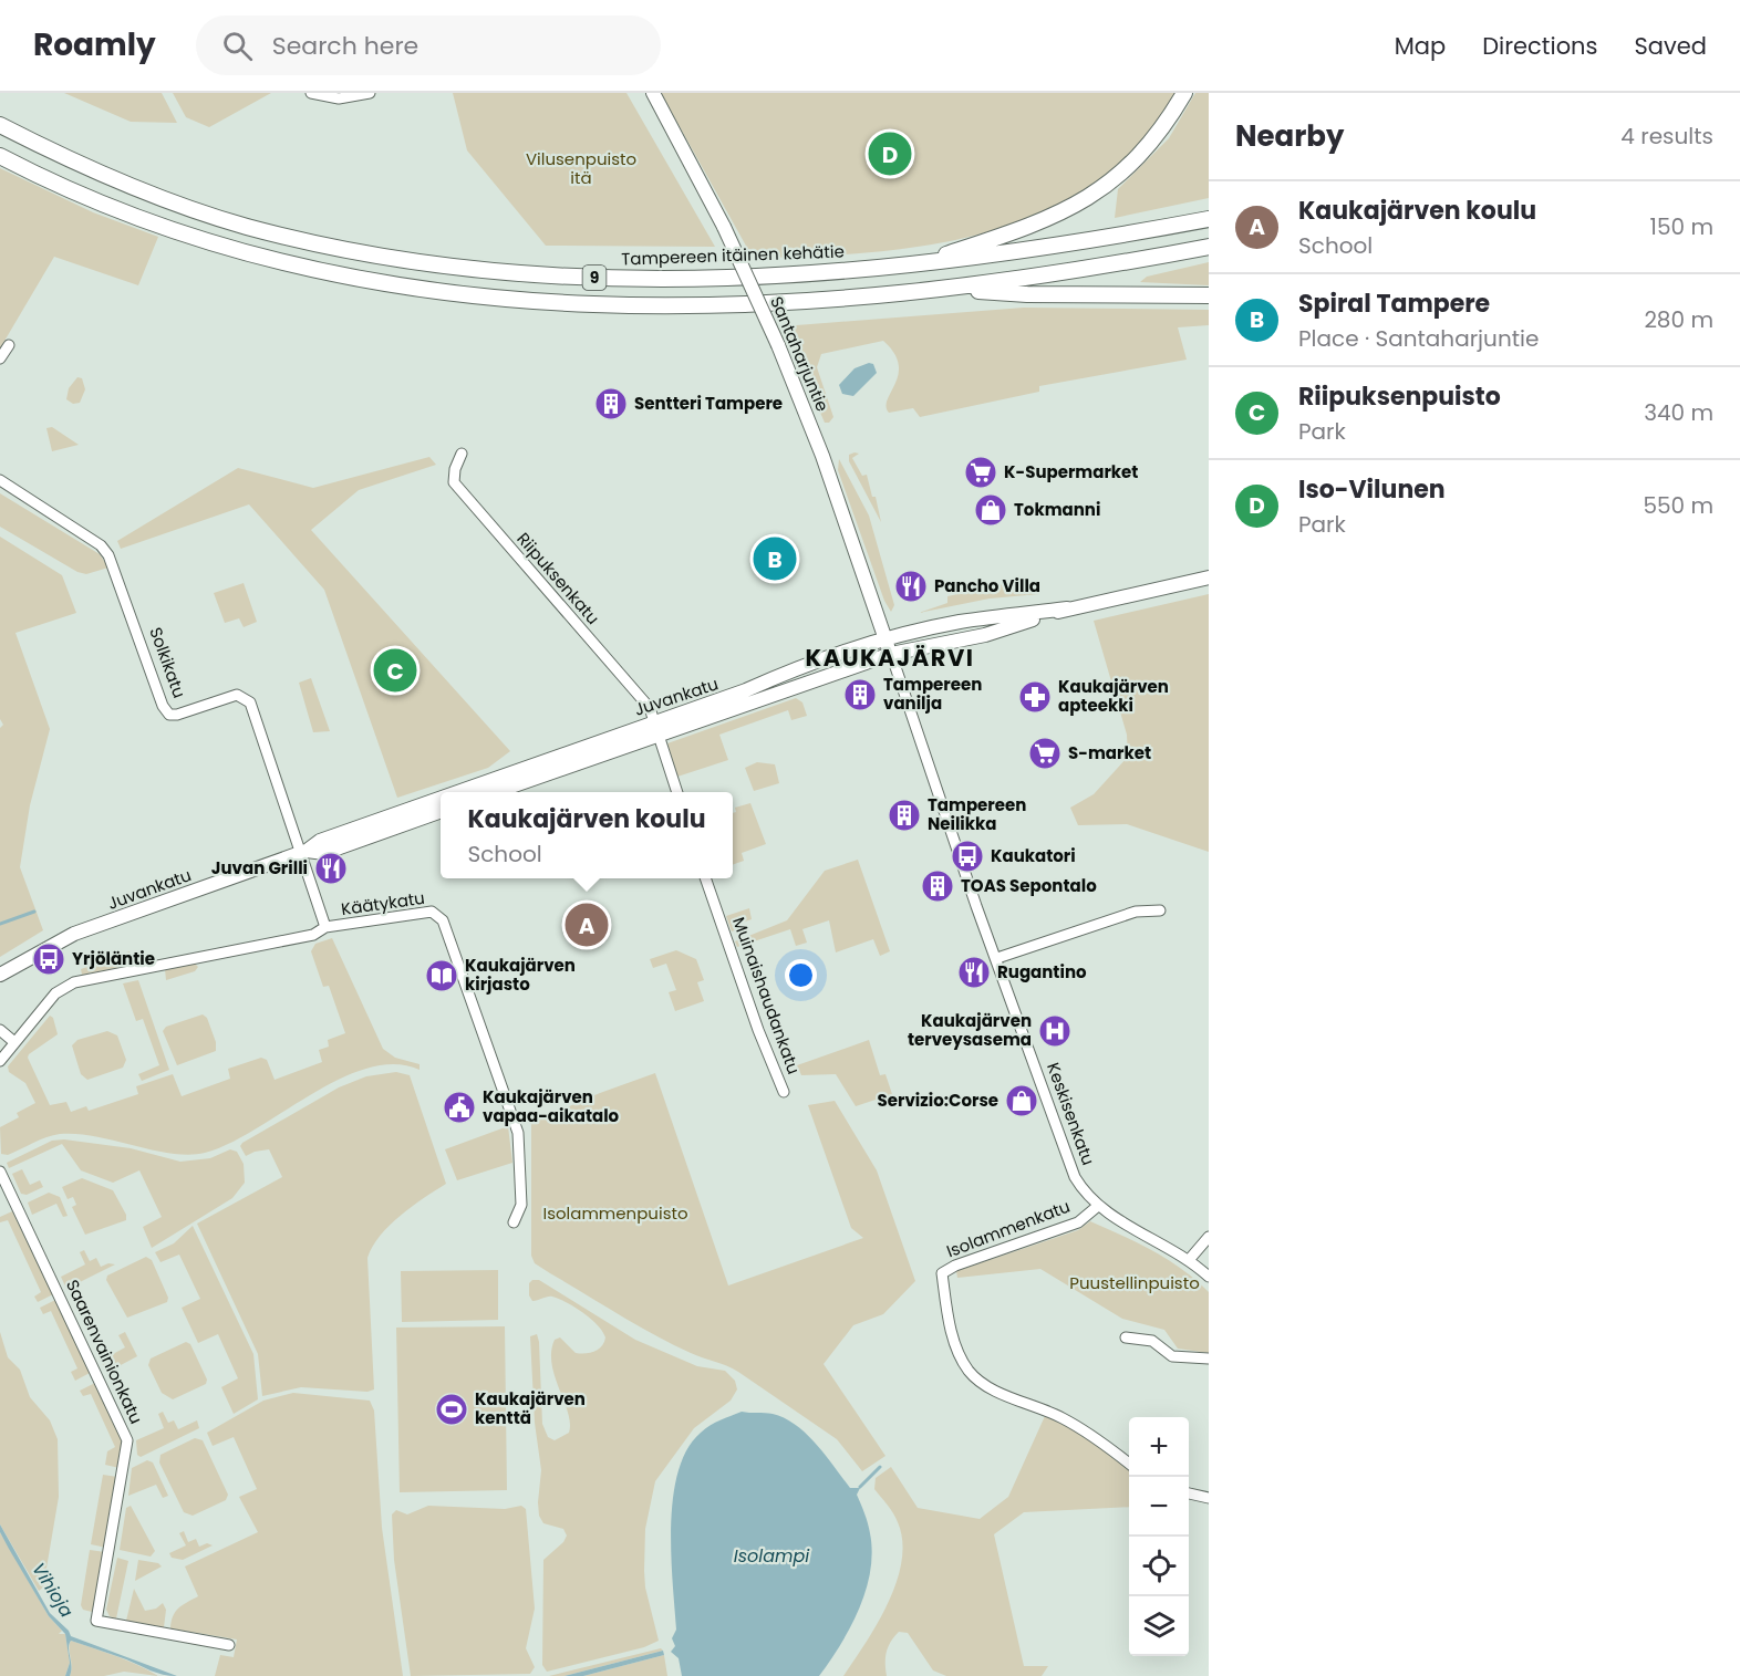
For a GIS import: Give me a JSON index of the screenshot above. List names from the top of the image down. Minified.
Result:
{"streets":{"highway":["Tampereen itäinen kehätie","9"],"main road":["Santaharjuntie","Juvankatu","Keskisenkatu"],"street":["Riipuksenkatu","Solkikatu","Käätykatu","Muinaishaudankatu","Isolammenkatu","Saarenvainionkatu"]},"crossings":[["Santaharjuntie","Juvankatu"],["Santaharjuntie","Keskisenkatu"],["Riipuksenkatu","Juvankatu"],["Solkikatu","Juvankatu"],["Solkikatu","Käätykatu"],["Juvankatu","Keskisenkatu"],["Keskisenkatu","Isolammenkatu"]],"districts":["KAUKAJÄRVI"],"water":["Isolampi","Vihioja"],"parks":["Vilusenpuisto itä","Isolammenpuisto","Puustellinpuisto"],"places":{"building":["Sentteri Tampere","Tampereen vanilja","Tampereen Neilikka","TOAS Sepontalo"],"supermarket":["K-Supermarket","S-market"],"shop":["Tokmanni","Servizio:Corse"],"restaurant":["Pancho Villa","Juvan Grilli","Rugantino"],"pharmacy":["Kaukajärven apteekki"],"bus stop":["Kaukatori","Yrjöläntie"],"library":["Kaukajärven kirjasto"],"hospital":["Kaukajärven terveysasema"],"public building":["Kaukajärven vapaa-aikatalo"],"sports":["Kaukajärven kenttä"]},"page":{"header":"Roamly","search":"Search here","nav":["Map","Directions","Saved"],"heading":["Nearby","4 results"],"pins":["D","B","C","A"],"list":[{"mark":"A","name":"Kaukajärven koulu","note":"School","value":"150 m"},{"mark":"B","name":"Spiral Tampere","note":"Place · Santaharjuntie","value":"280 m"},{"mark":"C","name":"Riipuksenpuisto","note":"Park","value":"340 m"},{"mark":"D","name":"Iso-Vilunen","note":"Park","value":"550 m"}],"popup":["Kaukajärven koulu","School"],"map_buttons":["+","−"]}}
